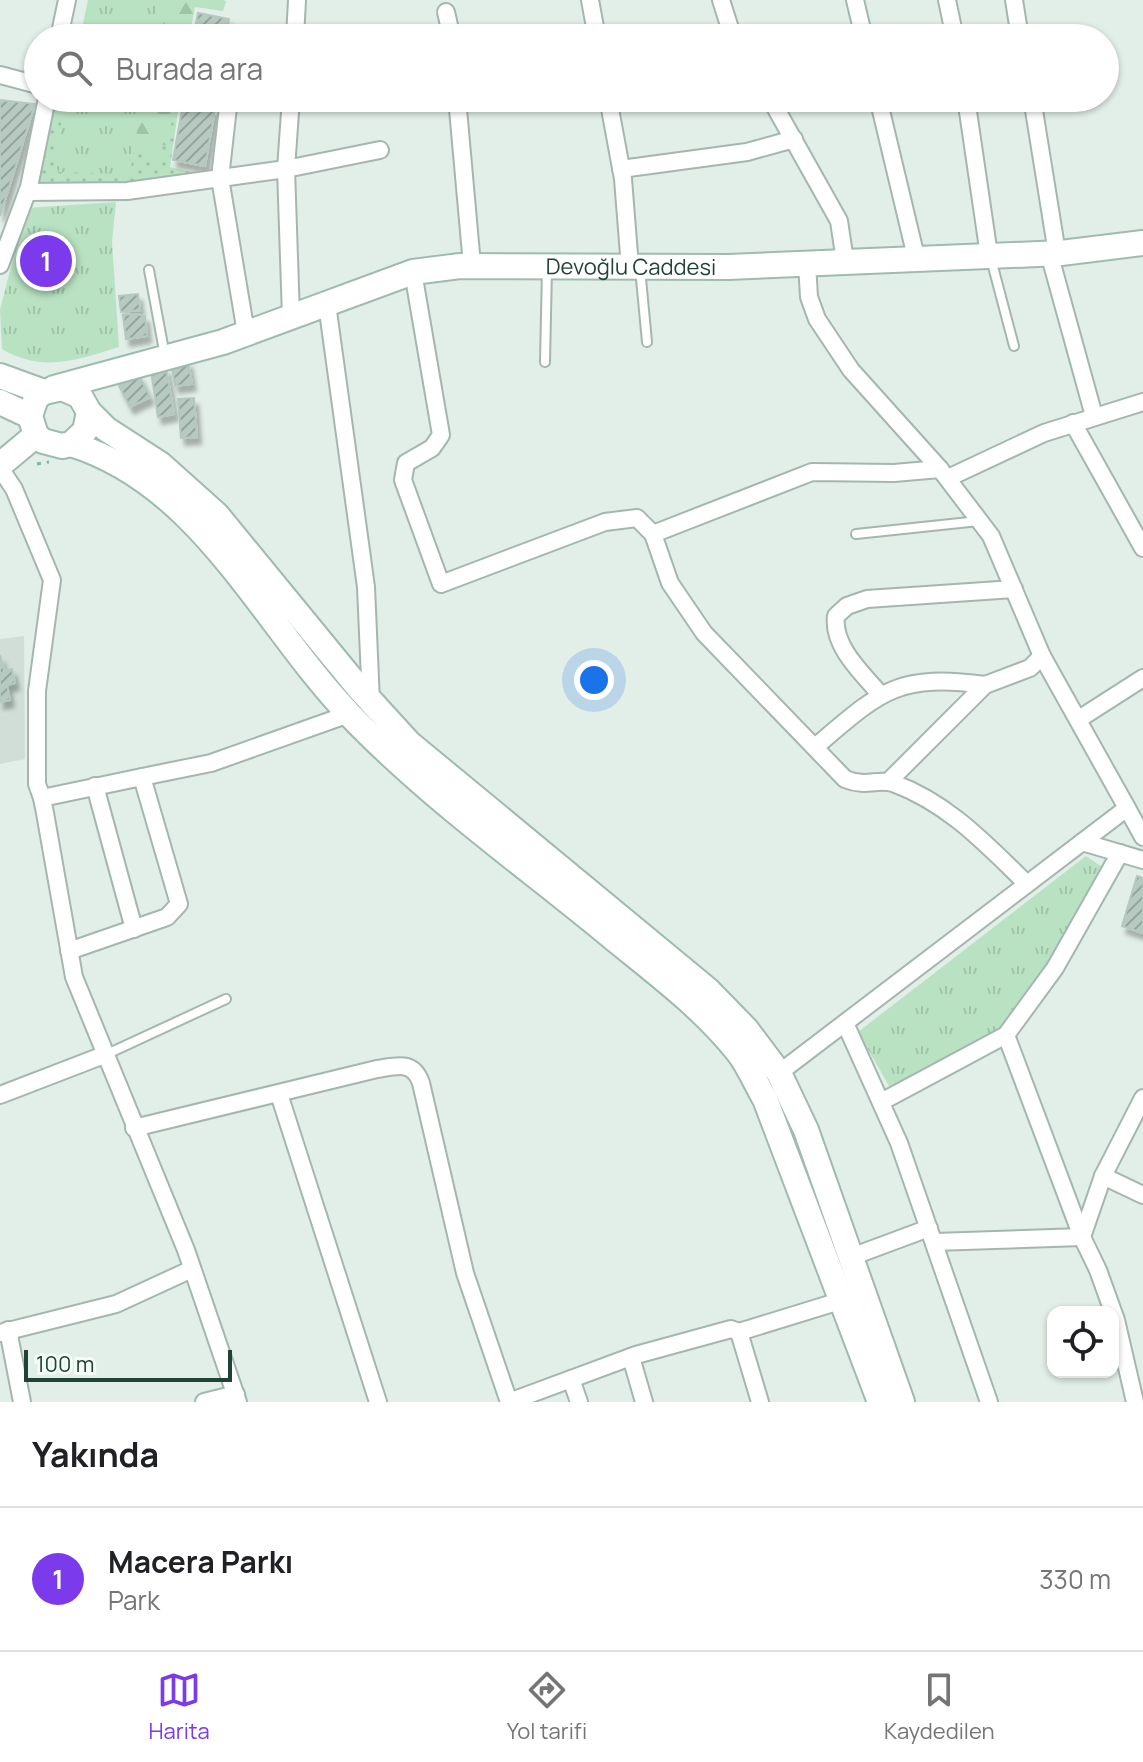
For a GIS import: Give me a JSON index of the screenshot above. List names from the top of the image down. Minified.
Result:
{"streets":{"street":["Devoğlu Caddesi"]},"scale_bar":"100 m","page":{"search":"Burada ara","pins":"1","scale":"100 m","heading":"Yakında","list":[{"mark":"1","name":"Macera Parkı","note":"Park","value":"330 m"}],"nav":["Harita","Yol tarifi","Kaydedilen"]}}
